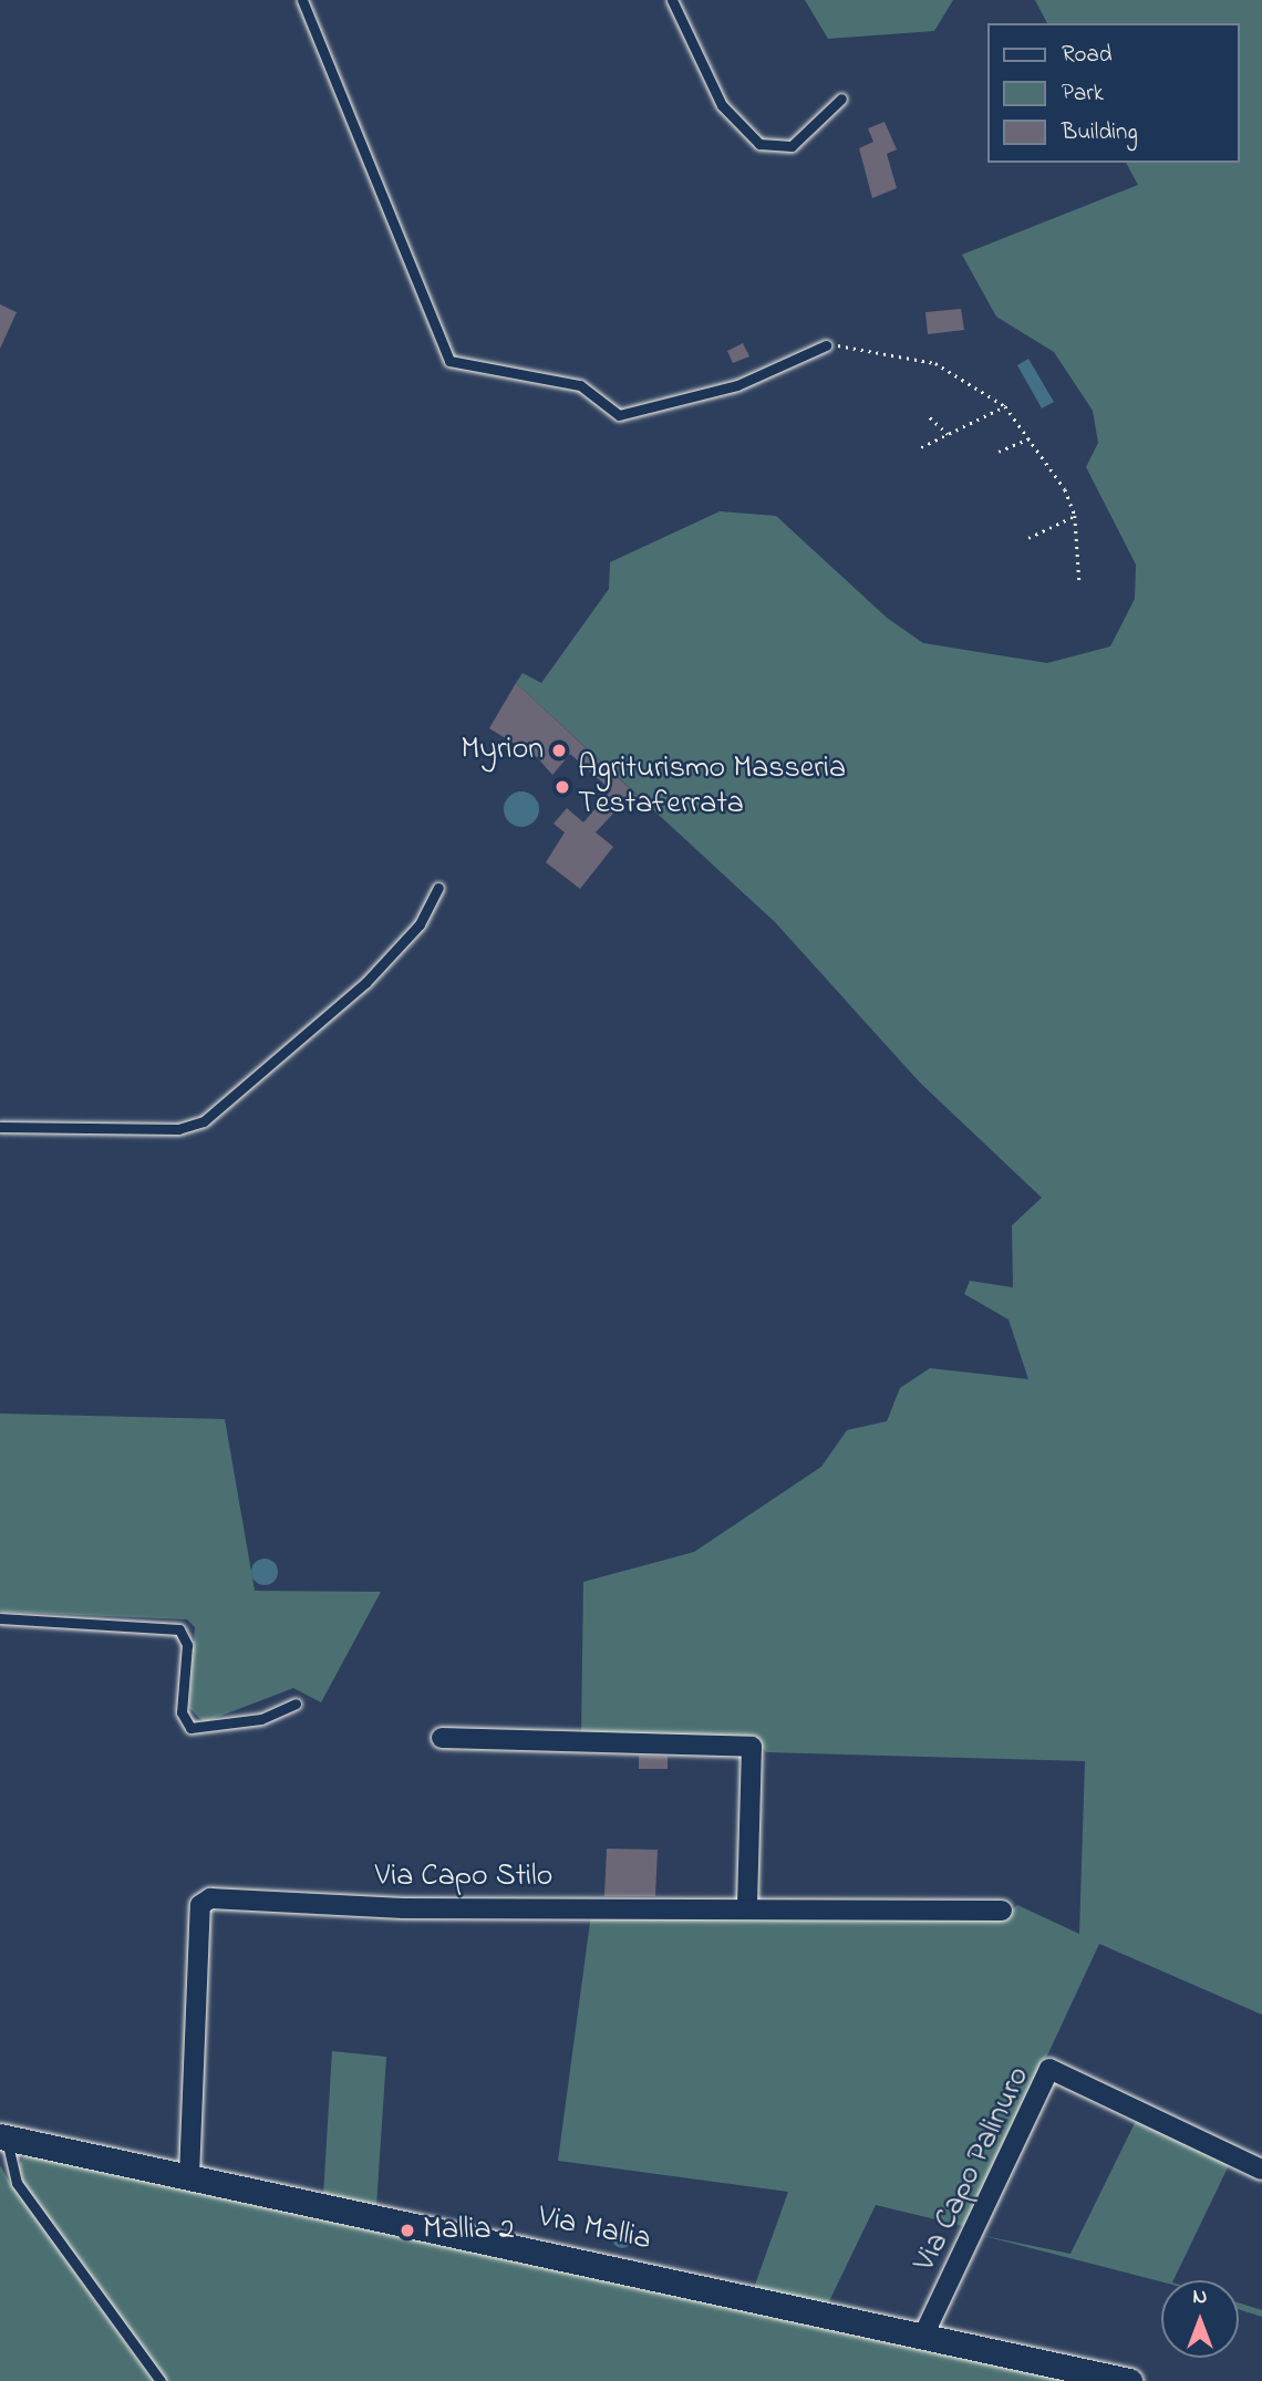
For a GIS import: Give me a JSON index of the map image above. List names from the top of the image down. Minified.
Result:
{"streets":{"street":["Via Capo Stilo","Via Capo Palinuro","Via Mallia"]},"crossings":[["Via Capo Stilo","Via Mallia"],["Via Capo Palinuro","Via Mallia"]],"places":["Myrion","Agriturismo Masseria Testaferrata","Mallia 2"],"legend":["Road","Park","Building"],"north":"top"}
